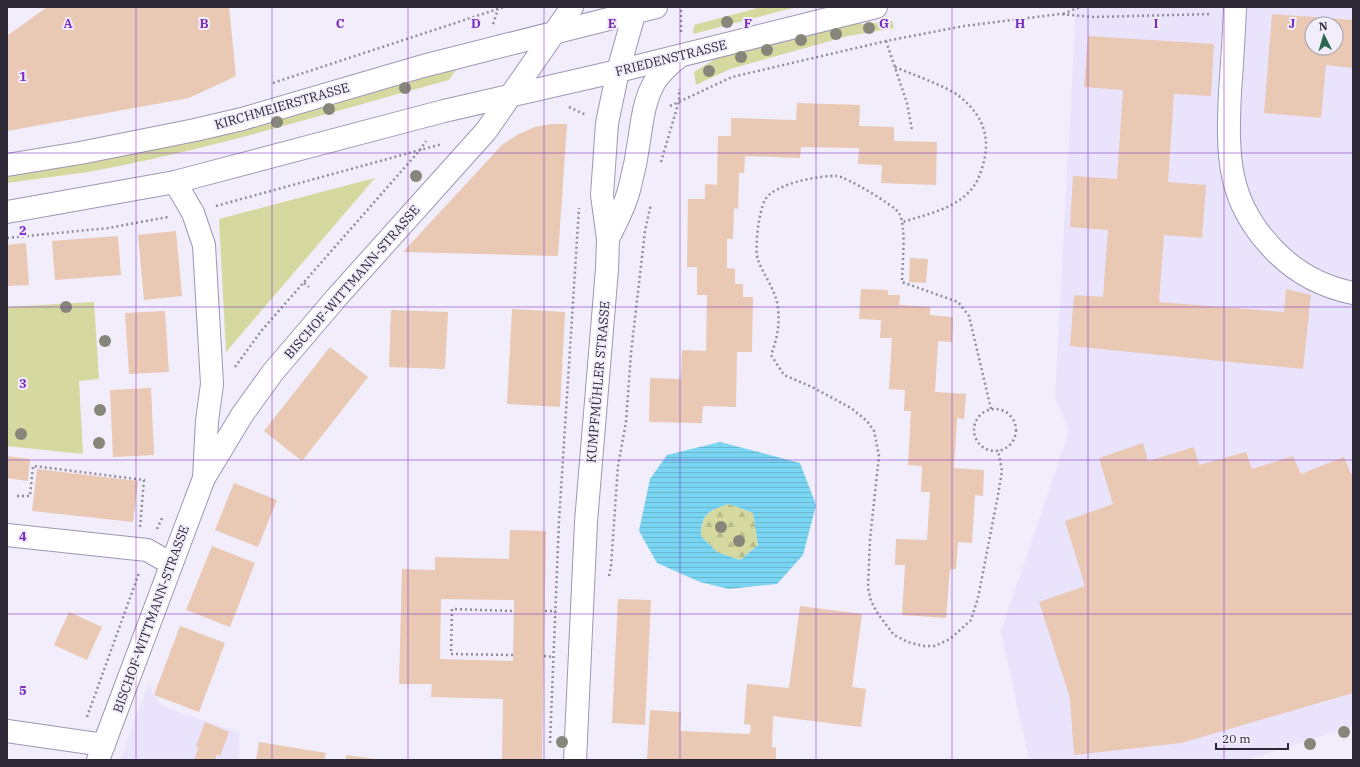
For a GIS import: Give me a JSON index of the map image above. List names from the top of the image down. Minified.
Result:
{"streets":{"street":["FRIEDENSTRASSE","KIRCHMEIERSTRASSE","BISCHOF-WITTMANN-STRASSE","KUMPFMÜHLER STRASSE"]},"crossings":[["FRIEDENSTRASSE","BISCHOF-WITTMANN-STRASSE"],["FRIEDENSTRASSE","KUMPFMÜHLER STRASSE"]],"scale_bar":"20 m","north":"top","grid":{"columns":["A","B","C","D","E","F","G","H","I","J"],"rows":["1","2","3","4","5"]}}
